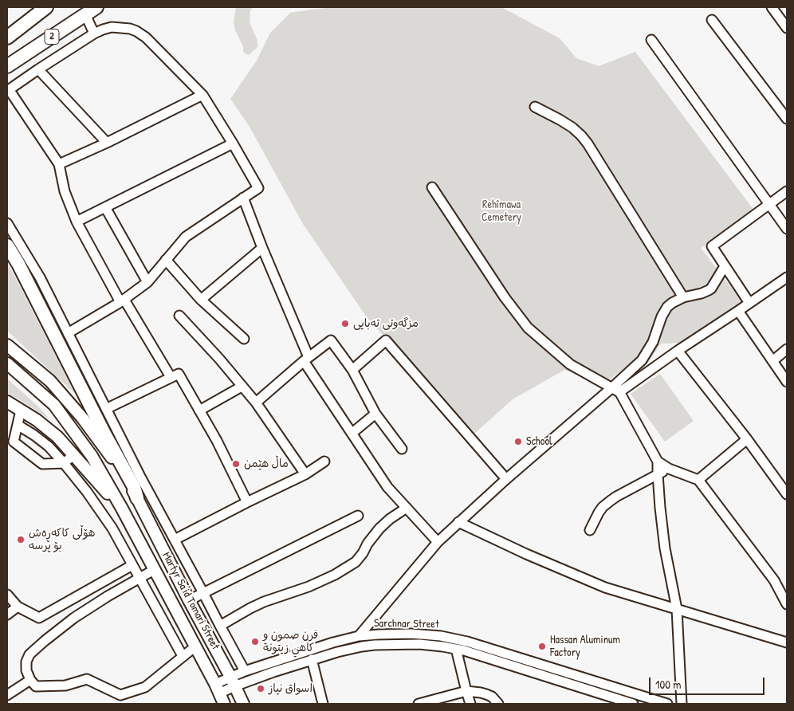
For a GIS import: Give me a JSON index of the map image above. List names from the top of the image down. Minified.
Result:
{"streets":{"highway":["2"],"main road":["Martyr Sa'id Tomari Street"],"street":["Sarchnar Street"]},"crossings":[["Martyr Sa'id Tomari Street","Sarchnar Street"]],"parks":["Rehîmawa Cemetery"],"places":["مزگەوتی تەبایی","School","ماڵ هێمن","هۆڵی کاکەڕەش بۆ پرسە","فرن صمون و كاهي زيتونة","Hassan Aluminum Factory","اسواق نياز"],"scale_bar":"100 m"}
